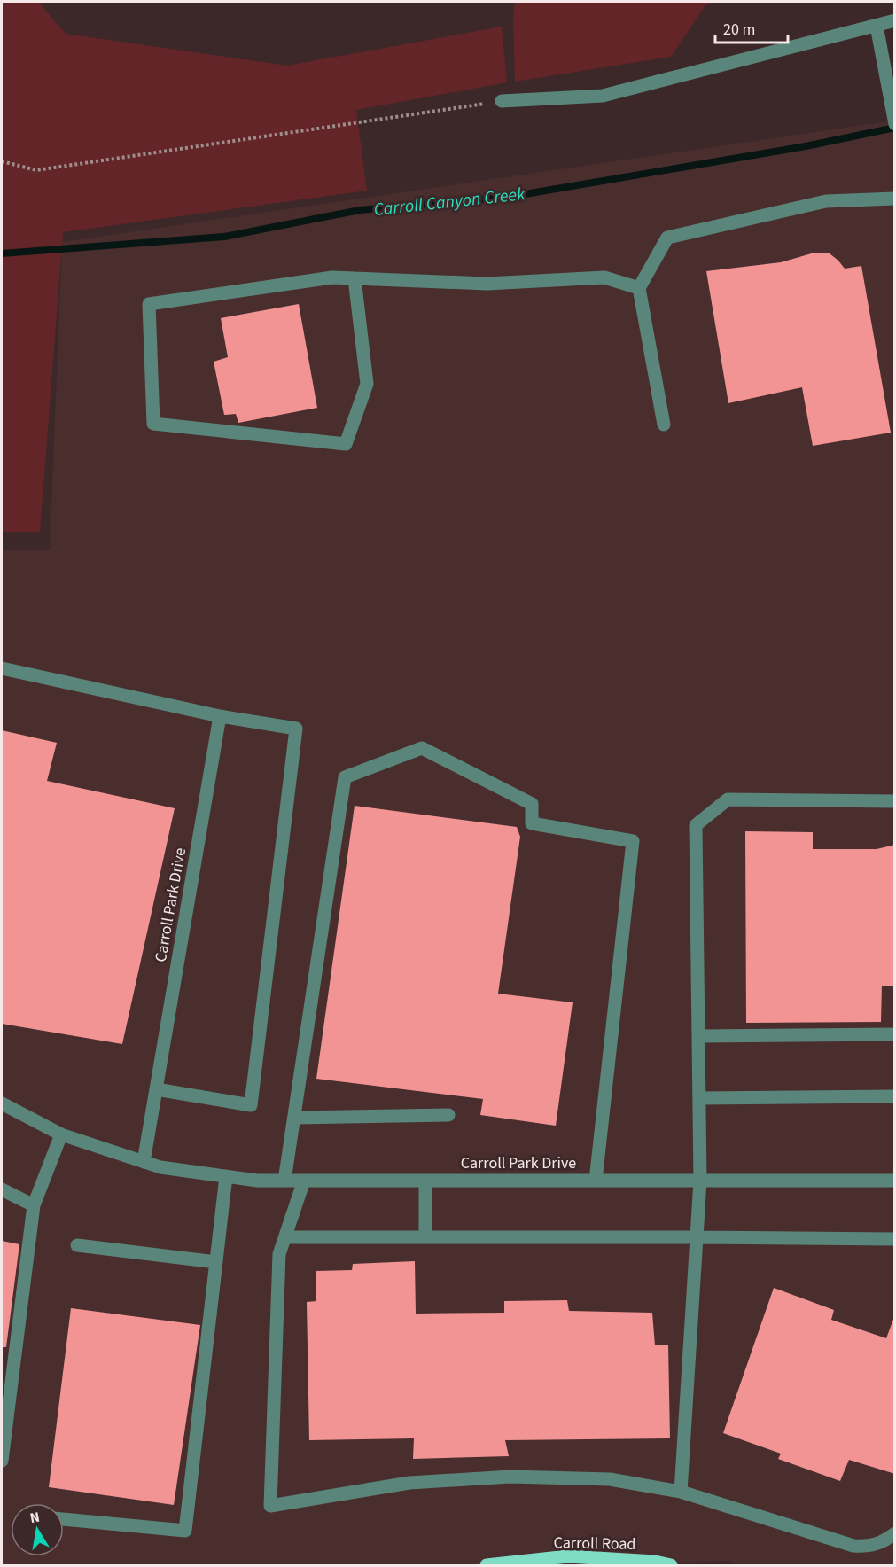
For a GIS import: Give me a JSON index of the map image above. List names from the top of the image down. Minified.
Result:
{"streets":{"main road":["Carroll Road"],"street":["Carroll Park Drive"]},"water":["Carroll Canyon Creek"],"scale_bar":"20 m","north":"top"}
